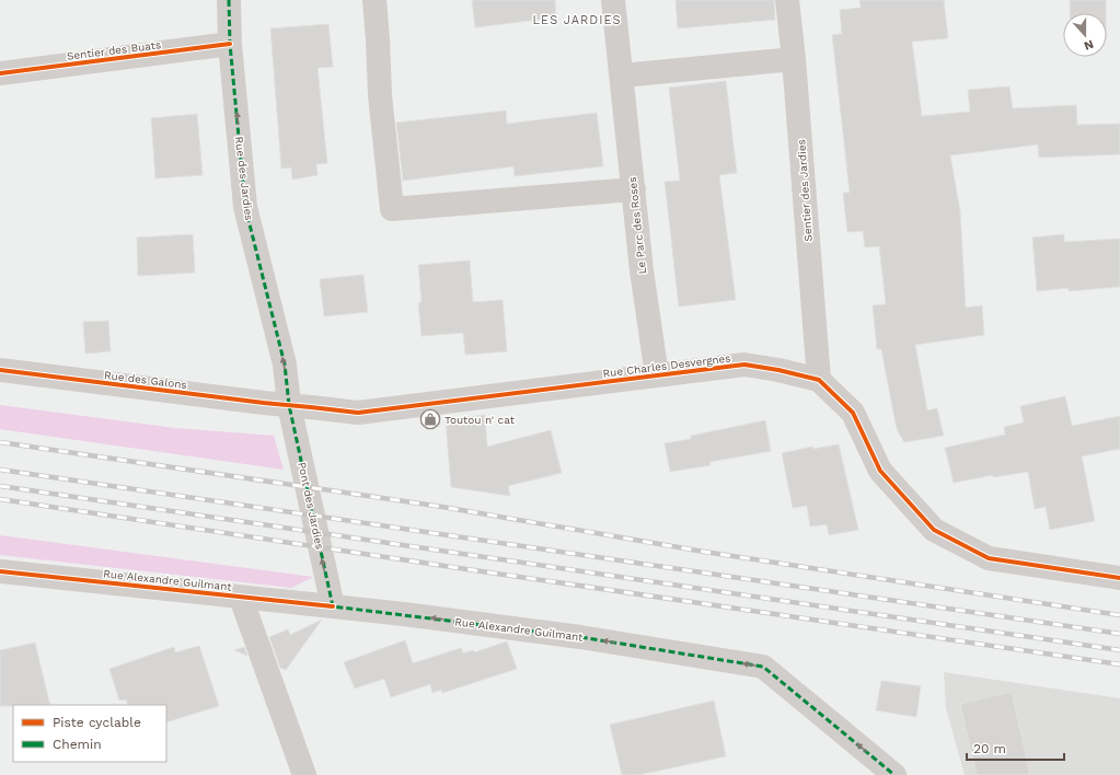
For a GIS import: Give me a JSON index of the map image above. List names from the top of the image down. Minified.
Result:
{"streets":{"street":["Sentier des Buats","Rue des Jardies","Sentier des Jardies","Le Parc des Roses","Rue Charles Desvergnes","Rue des Galons","Pont des Jardies","Rue Alexandre Guilmant"]},"crossings":[["Sentier des Buats","Rue des Jardies"],["Rue des Jardies","Rue Charles Desvergnes"],["Rue des Jardies","Rue des Galons"],["Rue des Jardies","Pont des Jardies"],["Sentier des Jardies","Rue Charles Desvergnes"],["Le Parc des Roses","Rue Charles Desvergnes"],["Rue Charles Desvergnes","Rue des Galons"],["Rue Charles Desvergnes","Pont des Jardies"],["Rue des Galons","Pont des Jardies"],["Pont des Jardies","Rue Alexandre Guilmant"]],"one_way":["Rue des Jardies","Pont des Jardies","Rue Alexandre Guilmant"],"districts":["LES JARDIES"],"places":{"shop":["Toutou n' cat"]},"legend":["Piste cyclable","Chemin"],"scale_bar":"20 m","north":"bottom"}
